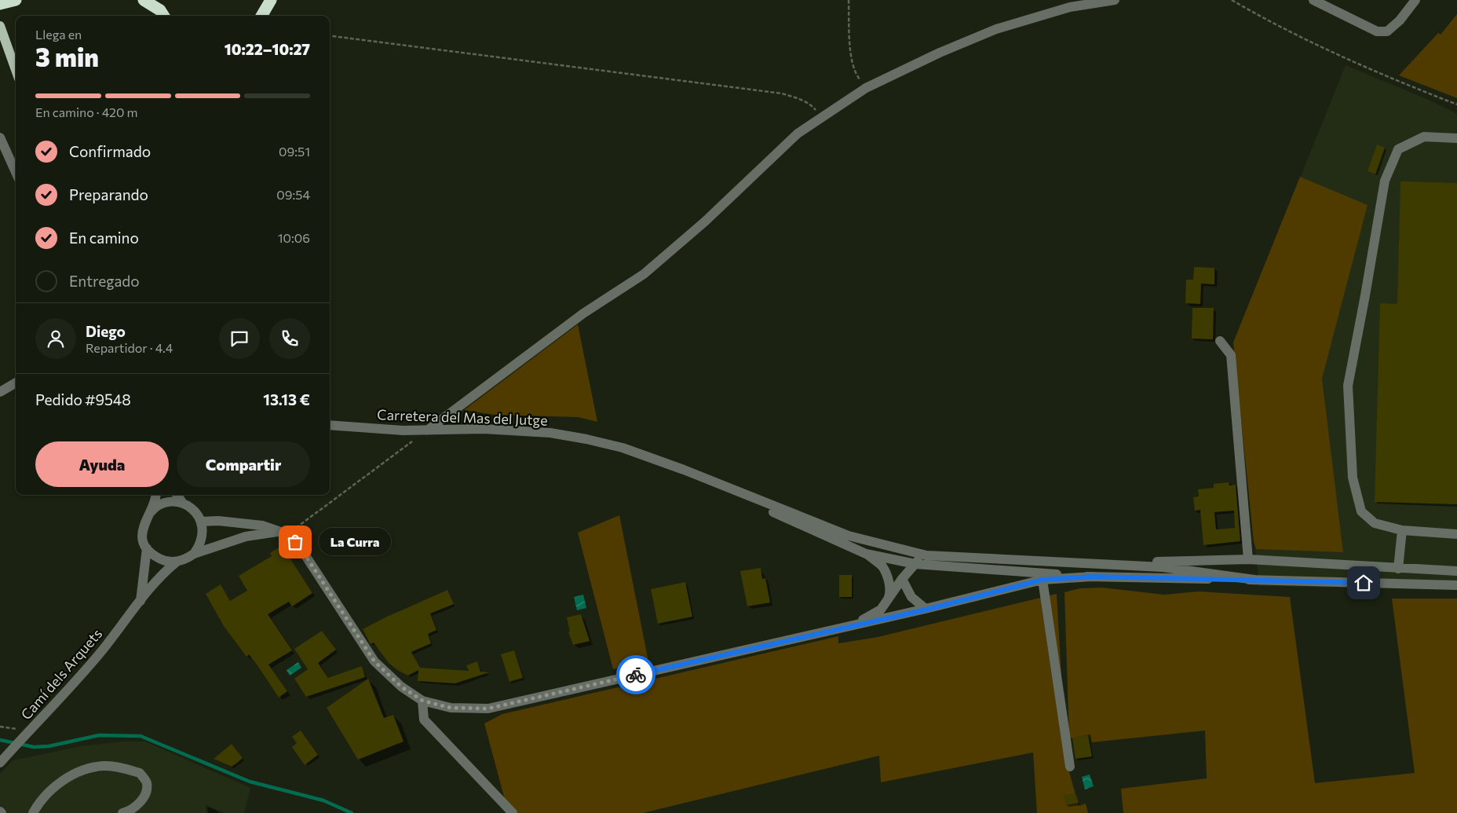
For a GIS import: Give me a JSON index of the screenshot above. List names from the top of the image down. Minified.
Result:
{"streets":{"street":["Carretera del Mas del Jutge","Camí dels Arquets"]},"places":["La Curra"],"page":{"heading":["3 min","Llega en","10:22–10:27"],"panel":["Diego","Repartidor · 4.4","Pedido #9548","13.13 €"],"bar":"En camino · 420 m","list":[["Confirmado","09:51"],["Preparando","09:54"],["En camino","10:06"],"Entregado"],"buttons":["Ayuda","Compartir"],"bubble":"La Curra"}}
